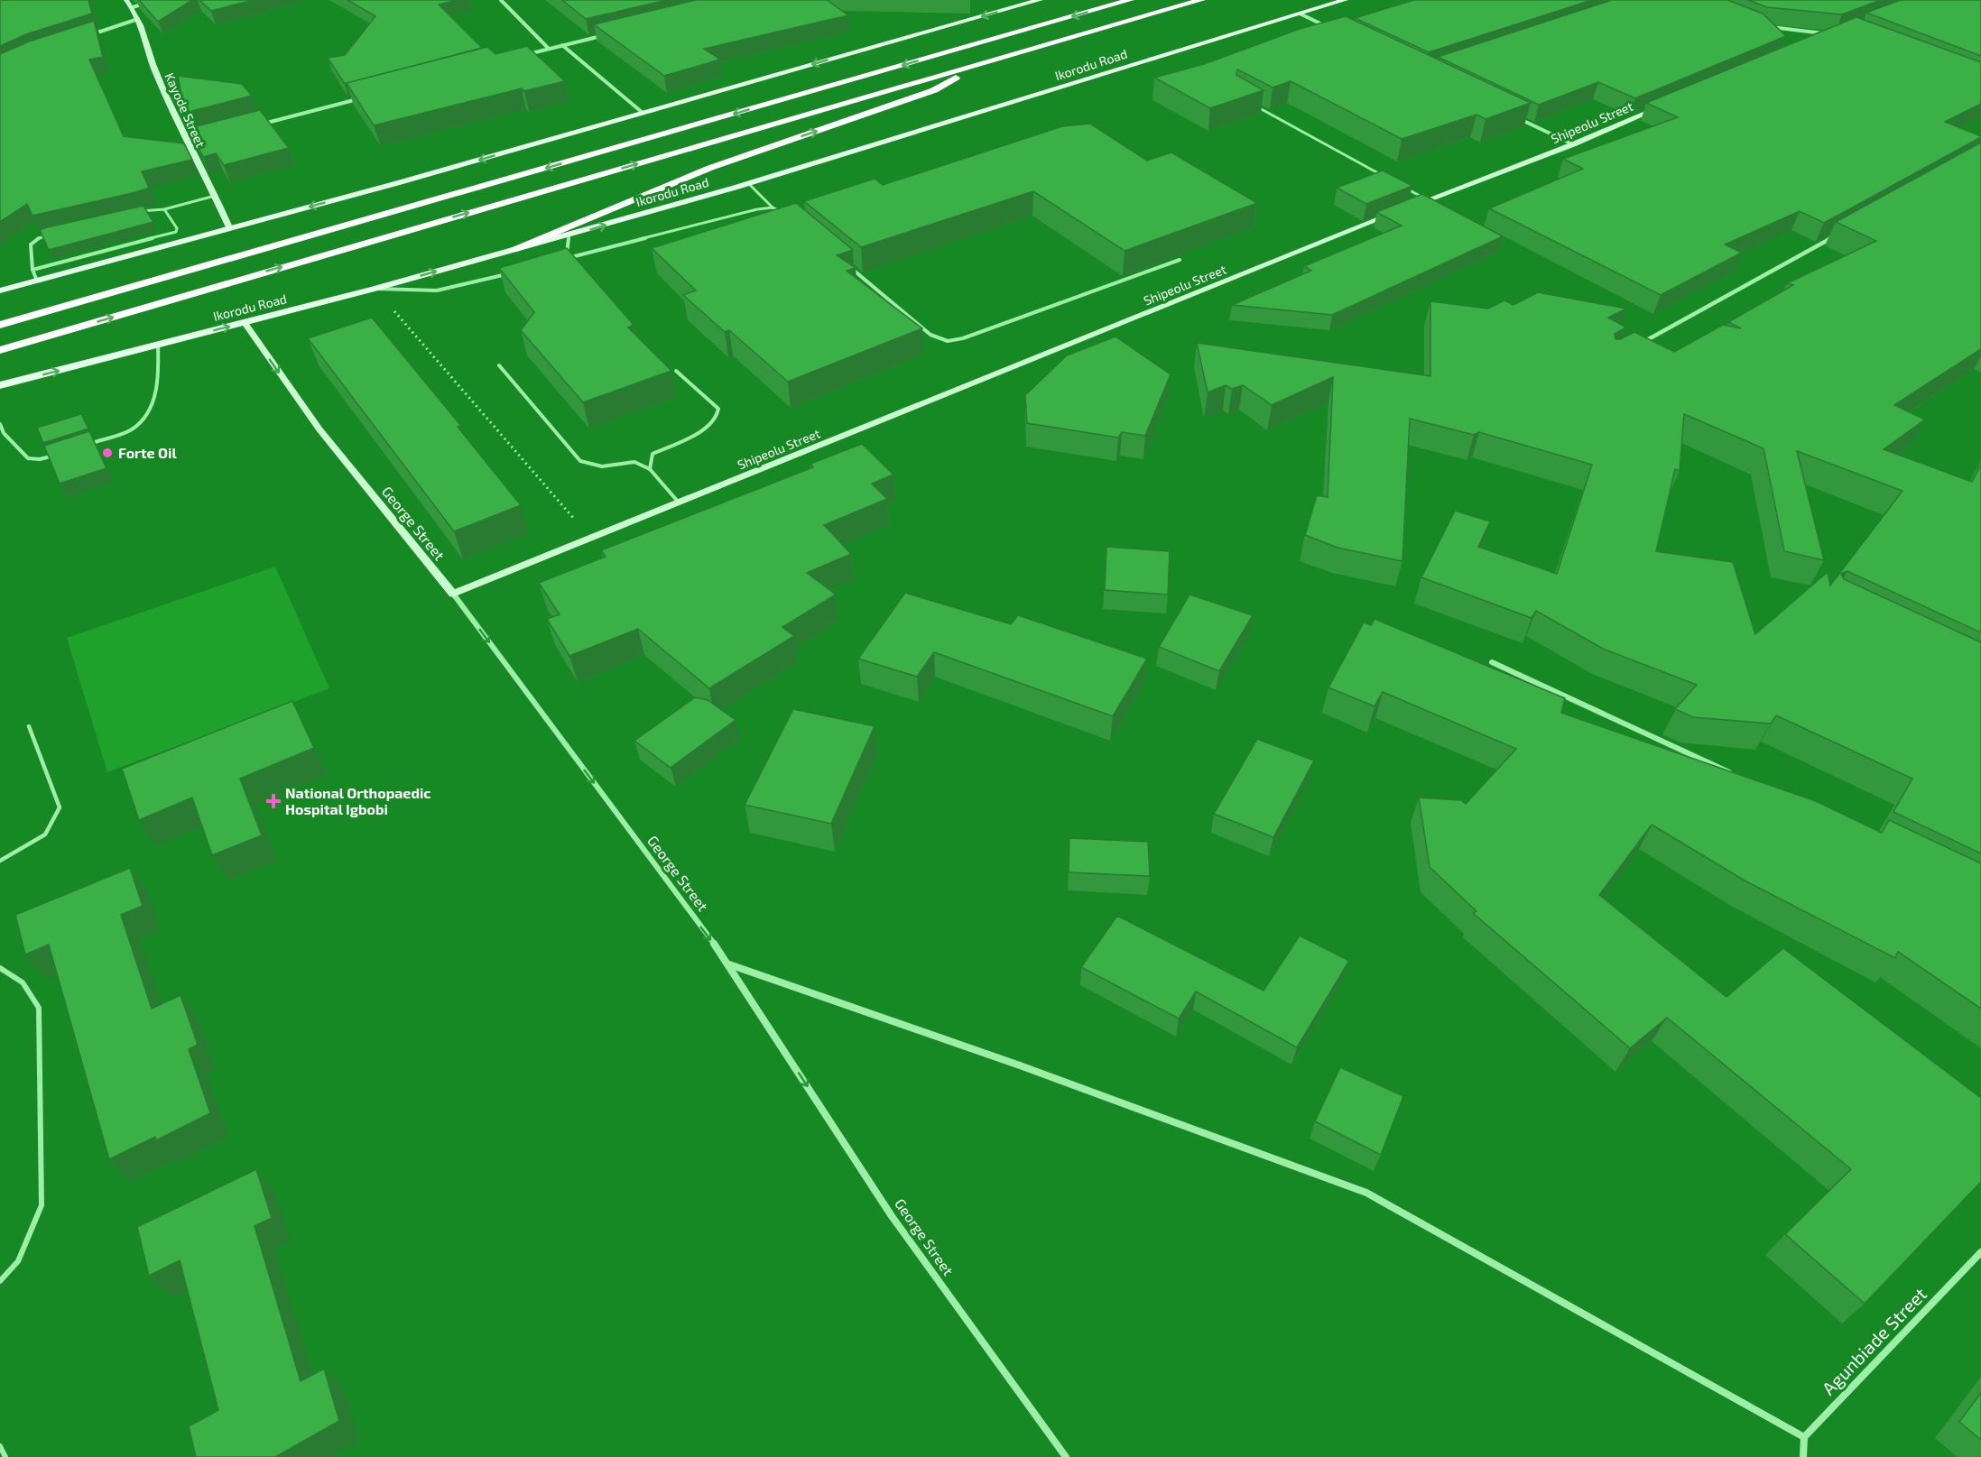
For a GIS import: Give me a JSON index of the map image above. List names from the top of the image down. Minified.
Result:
{"streets":{"highway":["Ikorodu Road"],"street":["Kayode Street","Shipeolu Street","George Street","Agunbiade Street"]},"crossings":[["Ikorodu Road","George Street"],["Shipeolu Street","George Street"]],"one_way":["George Street"],"places":{"other":["Forte Oil"],"health":["National Orthopaedic Hospital Igbobi"]}}
